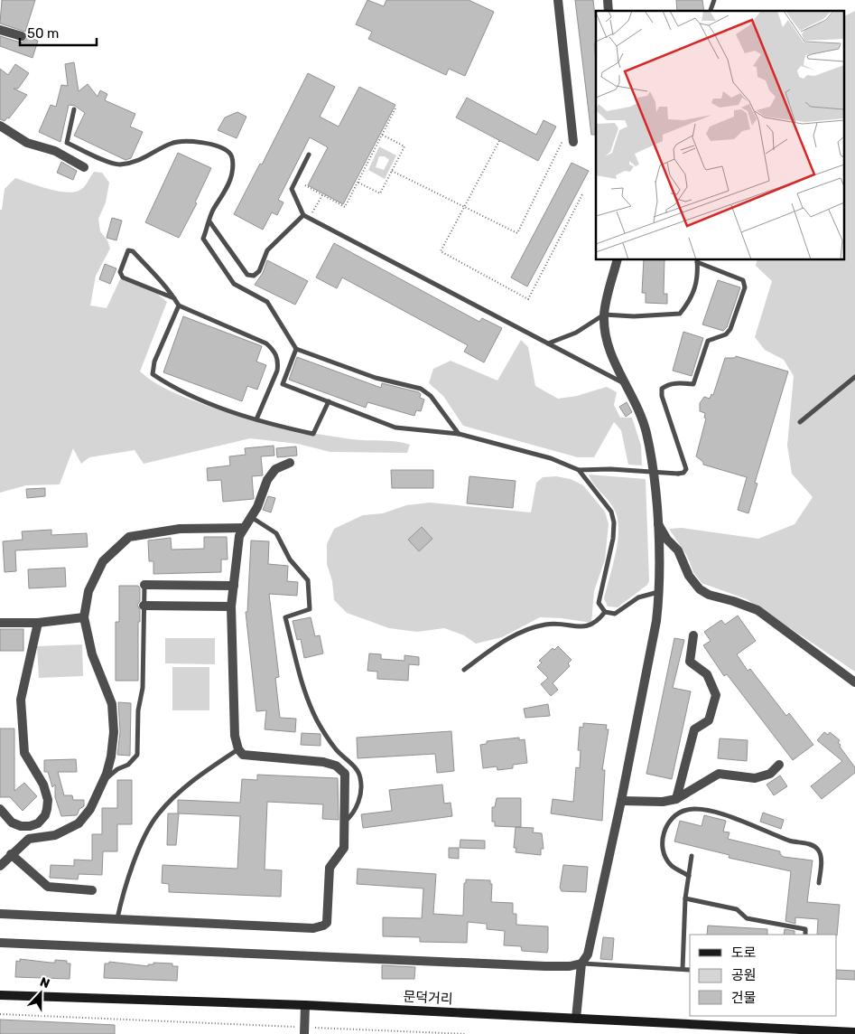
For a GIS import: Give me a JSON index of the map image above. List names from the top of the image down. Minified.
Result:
{"streets":{"main road":["문덕거리"]},"legend":["도로","공원","건물"],"scale_bar":"50 m","north":"top"}
